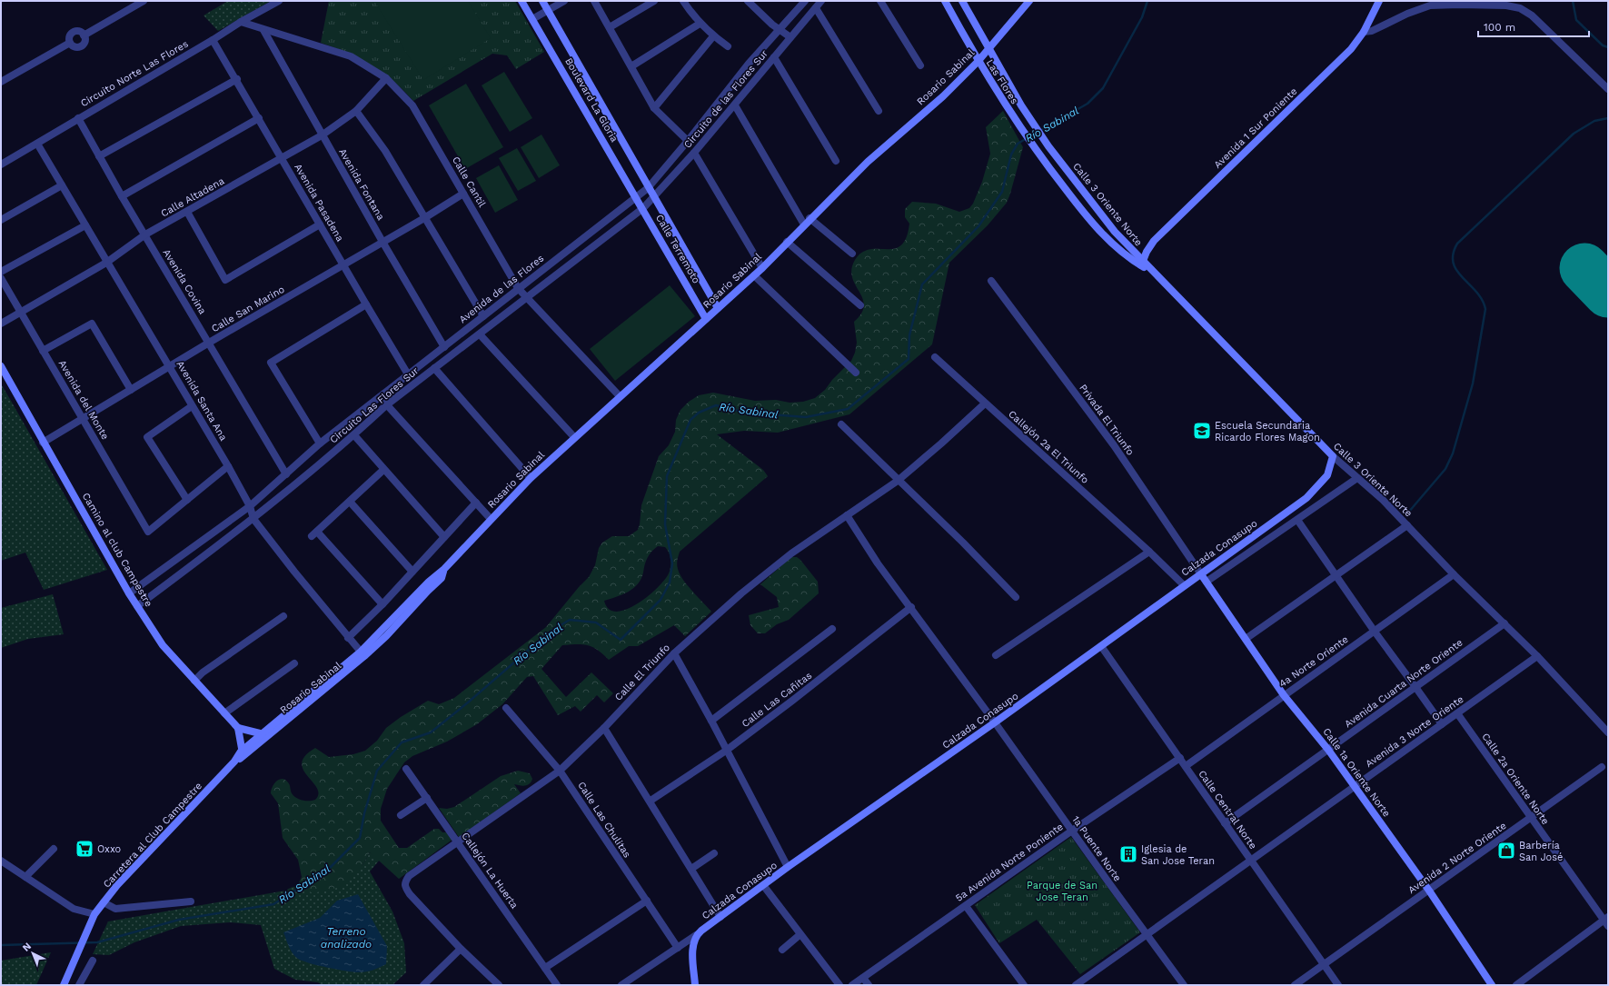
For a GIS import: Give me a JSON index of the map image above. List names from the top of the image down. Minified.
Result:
{"streets":{"street":["Circuito Norte Las Flores","Rosario Sabinal","Las Flores","Circuito de las Flores Sur","Boulevard La Gloria","Avenida 1 Sur Poniente","Calle Cantil","Avenida Fontana","Calle Altadena","Avenida Pasadena","Calle 3 Oriente Norte","Calle Terremoto","Avenida Covina","Avenida de las Flores","Calle San Marino","Avenida del Monte","Avenida Santa Ana","Circuito Las Flores Sur","Privada El Triunfo","Callejón 2a El Triunfo","Calzada Conasupo","Camino al club Campestre","4a Norte Oriente","Calle El Triunfo","Avenida Cuarta Norte Oriente","Calle Las Cañitas","Avenida 3 Norte Oriente","Calle 1a Oriente Norte","Calle 2a Oriente Norte","Calle Central Norte","Calle Las Chulitas","Carretera al Club Campestre","1a Puente Norte","Avenida 2 Norte Oriente","5a Avenida Norte Poniente","Callejón La Huerta"]},"crossings":[["Circuito Norte Las Flores","Calle Cantil"],["Circuito Norte Las Flores","Avenida Pasadena"],["Circuito Norte Las Flores","Avenida Covina"],["Circuito Norte Las Flores","Avenida Santa Ana"],["Rosario Sabinal","Las Flores"],["Rosario Sabinal","Calle Cantil"],["Rosario Sabinal","Calle 3 Oriente Norte"],["Rosario Sabinal","Calle Terremoto"],["Rosario Sabinal","Avenida Santa Ana"],["Rosario Sabinal","Carretera al Club Campestre"],["Las Flores","Calle 3 Oriente Norte"],["Circuito de las Flores Sur","Boulevard La Gloria"],["Circuito de las Flores Sur","Calle Terremoto"],["Circuito de las Flores Sur","Circuito Las Flores Sur"],["Boulevard La Gloria","Calle Terremoto"],["Boulevard La Gloria","Avenida de las Flores"],["Boulevard La Gloria","Circuito Las Flores Sur"],["Avenida 1 Sur Poniente","Calle 3 Oriente Norte"],["Calle Cantil","Avenida Fontana"],["Calle Cantil","Calle Altadena"],["Calle Cantil","Avenida de las Flores"],["Calle Cantil","Calle San Marino"],["Calle Cantil","Circuito Las Flores Sur"],["Avenida Fontana","Calle Altadena"],["Avenida Fontana","Avenida de las Flores"],["Avenida Fontana","Calle San Marino"],["Calle Altadena","Avenida Pasadena"],["Calle Altadena","Avenida Covina"],["Calle Altadena","Avenida del Monte"],["Calle Altadena","Avenida Santa Ana"],["Avenida Pasadena","Avenida de las Flores"],["Avenida Pasadena","Calle San Marino"],["Calle 3 Oriente Norte","Calzada Conasupo"],["Calle 3 Oriente Norte","4a Norte Oriente"],["Calle 3 Oriente Norte","Avenida Cuarta Norte Oriente"],["Calle 3 Oriente Norte","Avenida 3 Norte Oriente"],["Calle Terremoto","Circuito Las Flores Sur"],["Avenida Covina","Calle San Marino"],["Avenida Covina","Circuito Las Flores Sur"],["Avenida de las Flores","Circuito Las Flores Sur"],["Calle San Marino","Avenida del Monte"],["Calle San Marino","Avenida Santa Ana"],["Calle San Marino","Camino al club Campestre"],["Avenida Santa Ana","Circuito Las Flores Sur"],["Circuito Las Flores Sur","Camino al club Campestre"],["Privada El Triunfo","Calzada Conasupo"],["Privada El Triunfo","Calle 1a Oriente Norte"],["Callejón 2a El Triunfo","Calzada Conasupo"],["Callejón 2a El Triunfo","Calle El Triunfo"],["Calzada Conasupo","Calle 1a Oriente Norte"],["Calzada Conasupo","Calle Central Norte"],["Calzada Conasupo","Calle Las Chulitas"],["Calzada Conasupo","1a Puente Norte"],["4a Norte Oriente","Calle 1a Oriente Norte"],["4a Norte Oriente","Calle Central Norte"],["Calle El Triunfo","Calle Las Chulitas"],["Calle El Triunfo","1a Puente Norte"],["Calle El Triunfo","Callejón La Huerta"],["Avenida Cuarta Norte Oriente","Calle 1a Oriente Norte"],["Avenida Cuarta Norte Oriente","Calle Central Norte"],["Calle Las Cañitas","1a Puente Norte"],["Avenida 3 Norte Oriente","Calle 1a Oriente Norte"],["Avenida 3 Norte Oriente","Calle 2a Oriente Norte"],["Avenida 3 Norte Oriente","Calle Central Norte"],["Avenida 3 Norte Oriente","1a Puente Norte"],["Calle 1a Oriente Norte","Avenida 2 Norte Oriente"],["Calle 2a Oriente Norte","Avenida 2 Norte Oriente"],["Calle Central Norte","Avenida 2 Norte Oriente"],["Calle Central Norte","5a Avenida Norte Poniente"],["1a Puente Norte","5a Avenida Norte Poniente"]],"water":["Río Sabinal","Terreno analizado"],"parks":["Parque de San Jose Teran"],"places":{"school or university":["Escuela Secundaria Ricardo Flores Magon"],"supermarket":["Oxxo"],"shop":["Barbería San José"],"building":["Iglesia de San Jose Teran"]},"scale_bar":"100 m","north":"top left"}
